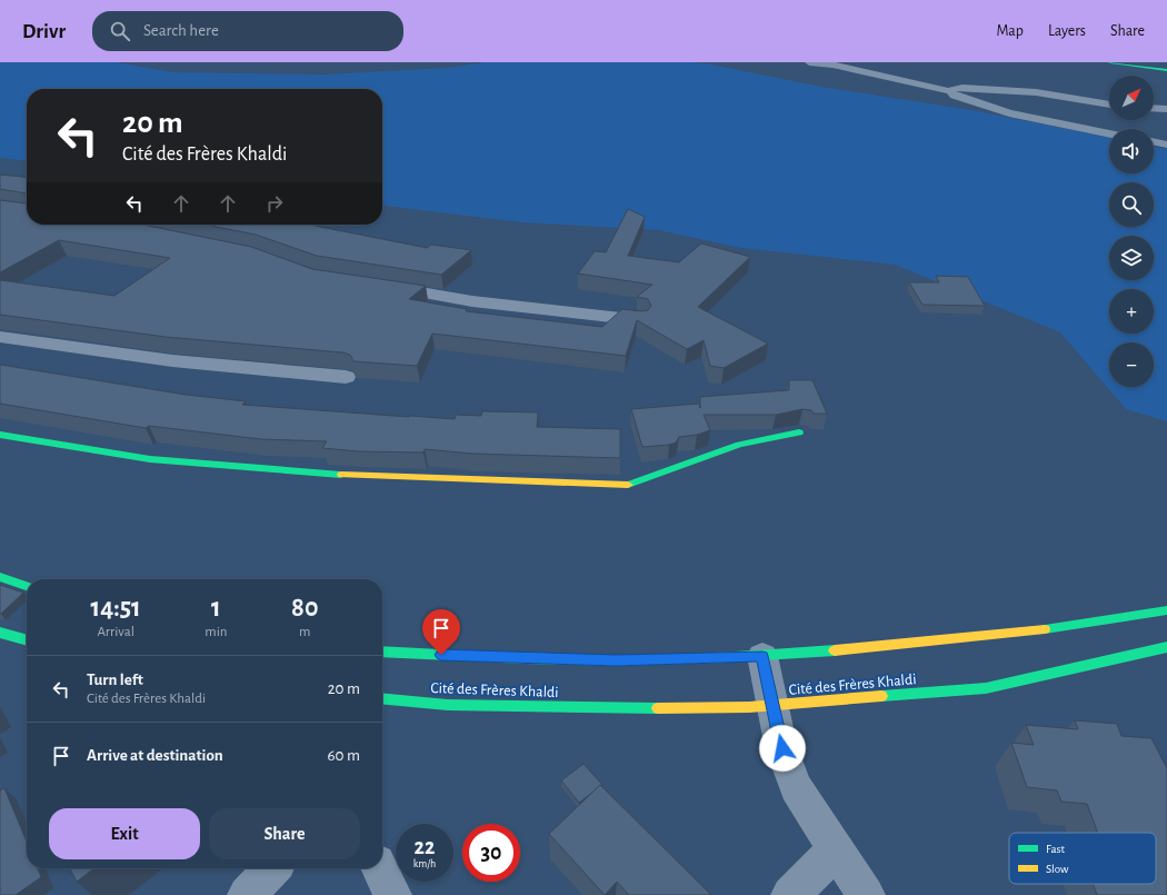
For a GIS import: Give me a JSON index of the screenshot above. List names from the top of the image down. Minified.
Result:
{"streets":{"main road":["Cité des Frères Khaldi"]},"legend":["Fast","Slow"],"north":"top right","page":{"header":"Drivr","search":"Search here","nav":["Map","Layers","Share"],"map_buttons":["+","−"],"turn":["20 m","Cité des Frères Khaldi"],"eta":["14:51","Arrival","1","min","80","m"],"list":[{"name":"Turn left","note":"Cité des Frères Khaldi","value":"20 m"},{"name":"Arrive at destination","value":"60 m"}],"buttons":["Exit","Share"],"speed":"22 km/h","limit":"30"}}
